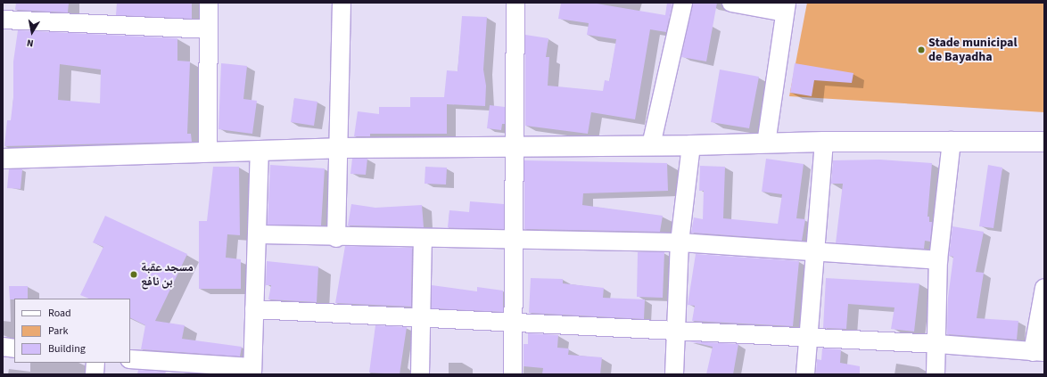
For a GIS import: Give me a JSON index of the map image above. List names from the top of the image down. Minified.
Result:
{"places":["Stade municipal de Bayadha","مسجد عقبة بن نافع"],"legend":["Road","Park","Building"],"north":"bottom"}
